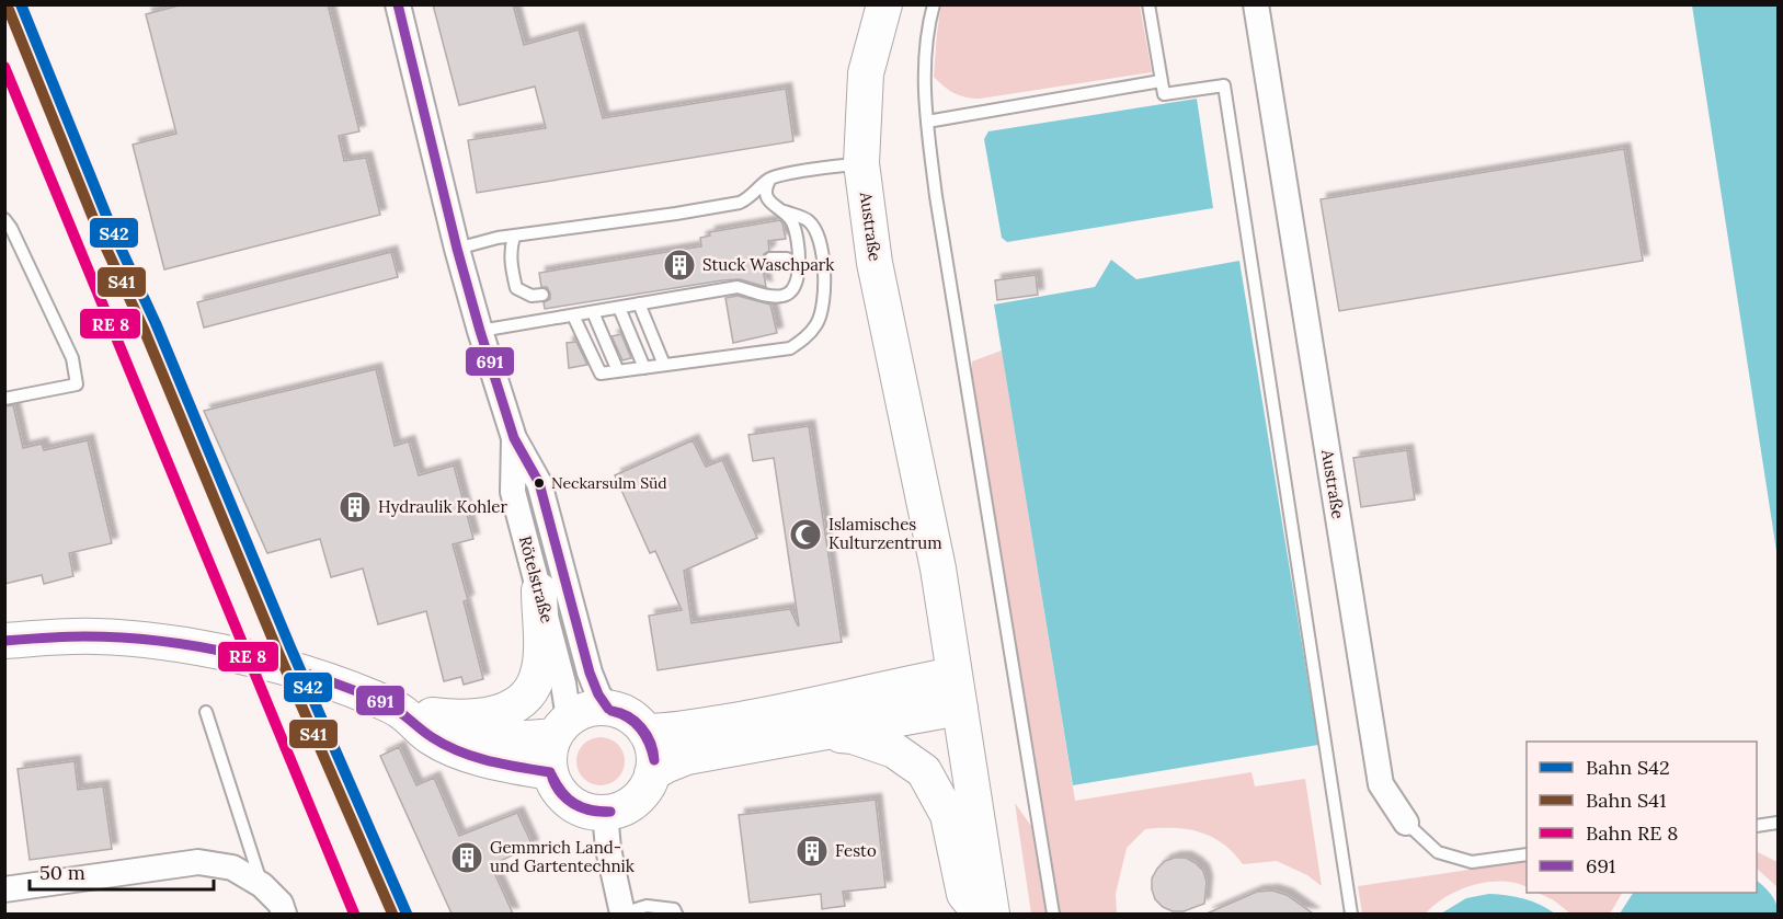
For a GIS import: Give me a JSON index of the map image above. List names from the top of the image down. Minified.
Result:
{"streets":{"main road":["Austraße"],"street":["Rötelstraße"]},"places":{"building":["Stuck Waschpark","Hydraulik Kohler","Festo","Gemmrich Land- und Gartentechnik"],"other":["Neckarsulm Süd"],"mosque":["Islamisches Kulturzentrum"]},"lines":["rail line S42","transit line 691","rail line S41"],"legend":["Bahn S42","Bahn S41","Bahn RE 8","691"],"scale_bar":"50 m"}
